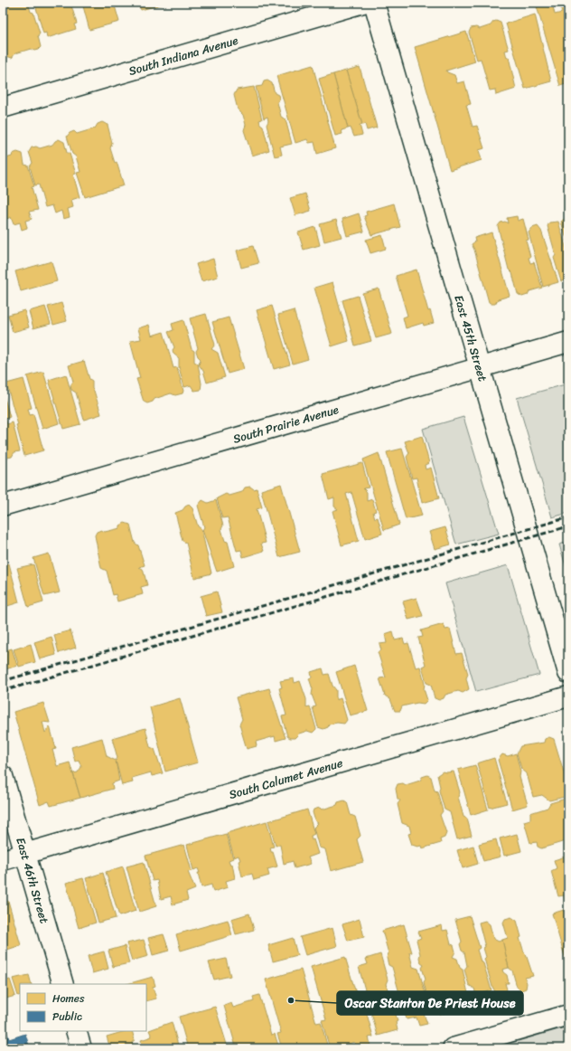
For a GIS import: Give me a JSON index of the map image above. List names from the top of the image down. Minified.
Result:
{"streets":{"street":["South Indiana Avenue","East 45th Street","South Prairie Avenue","South Calumet Avenue","East 46th Street"]},"crossings":[["East 45th Street","South Prairie Avenue"],["South Calumet Avenue","East 46th Street"]],"places":["Oscar Stanton De Priest House"],"legend":["Homes","Public"]}
